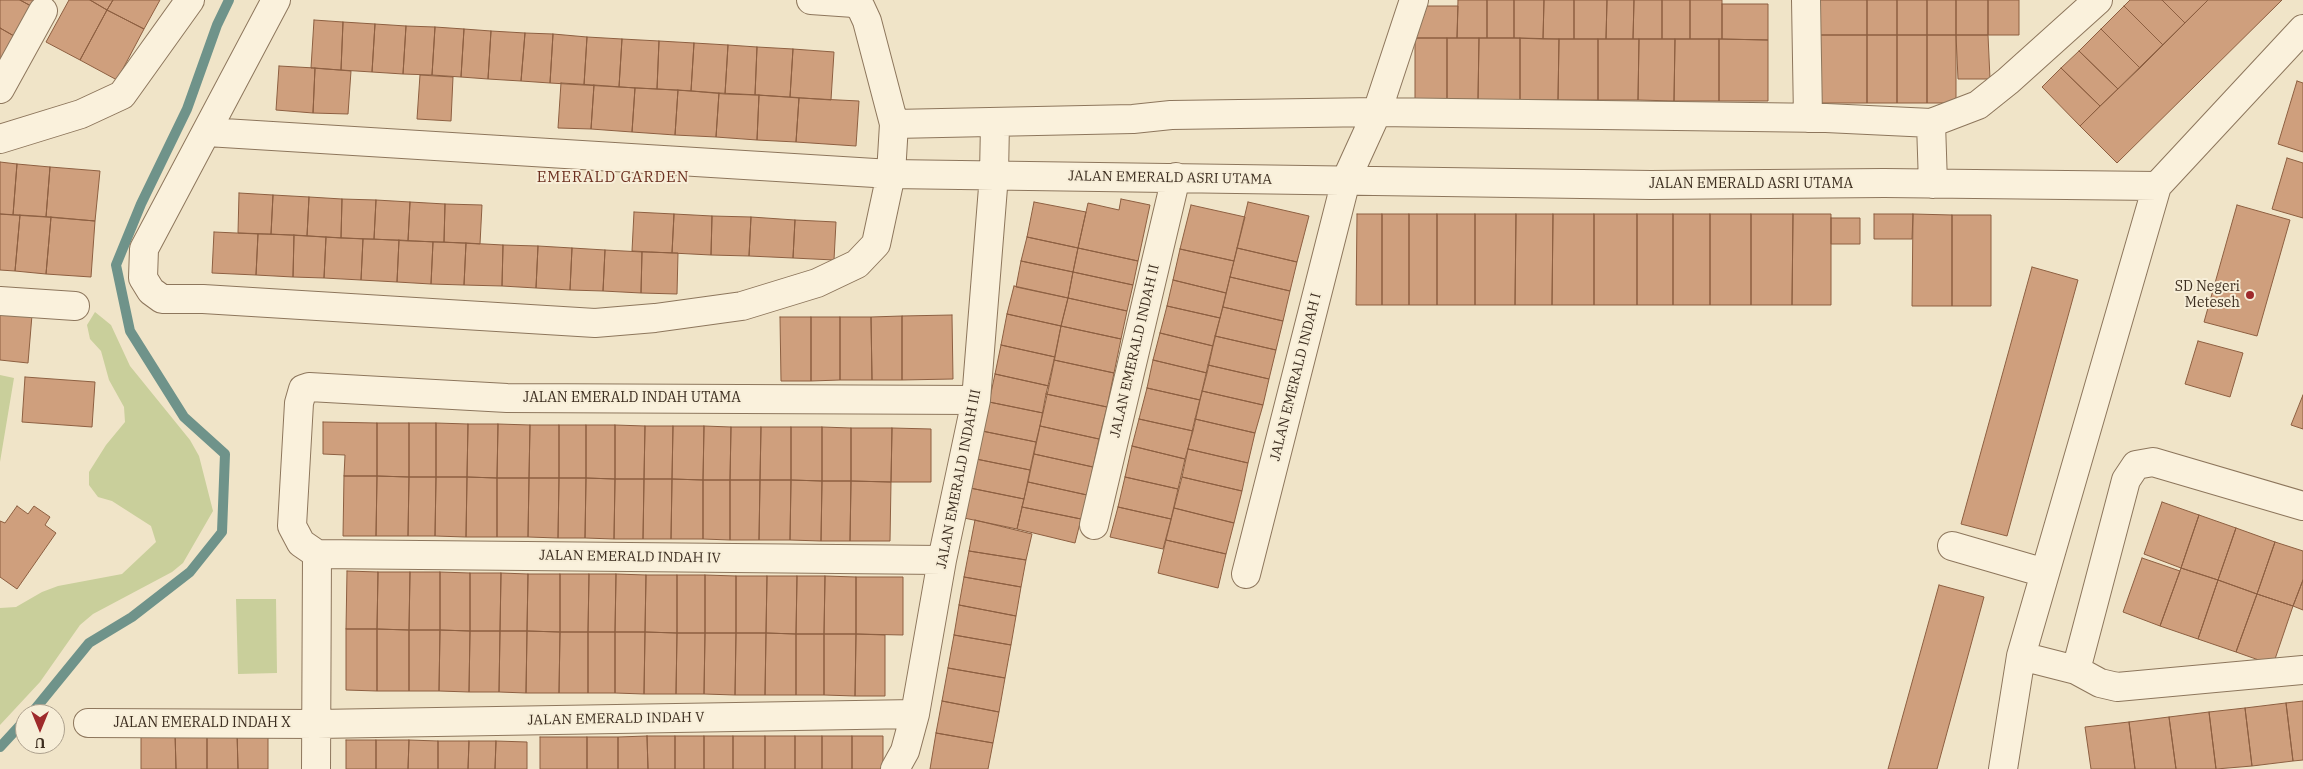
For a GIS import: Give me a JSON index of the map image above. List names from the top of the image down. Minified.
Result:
{"streets":{"street":["JALAN EMERALD ASRI UTAMA","JALAN EMERALD INDAH II","JALAN EMERALD INDAH I","JALAN EMERALD INDAH UTAMA","JALAN EMERALD INDAH III","JALAN EMERALD INDAH IV","JALAN EMERALD INDAH V","JALAN EMERALD INDAH X"]},"crossings":[["JALAN EMERALD ASRI UTAMA","JALAN EMERALD INDAH II"],["JALAN EMERALD ASRI UTAMA","JALAN EMERALD INDAH I"],["JALAN EMERALD ASRI UTAMA","JALAN EMERALD INDAH III"],["JALAN EMERALD INDAH UTAMA","JALAN EMERALD INDAH III"],["JALAN EMERALD INDAH UTAMA","JALAN EMERALD INDAH IV"],["JALAN EMERALD INDAH III","JALAN EMERALD INDAH IV"],["JALAN EMERALD INDAH III","JALAN EMERALD INDAH V"],["JALAN EMERALD INDAH V","JALAN EMERALD INDAH X"]],"districts":["EMERALD GARDEN"],"places":["SD Negeri Meteseh"],"north":"bottom"}
